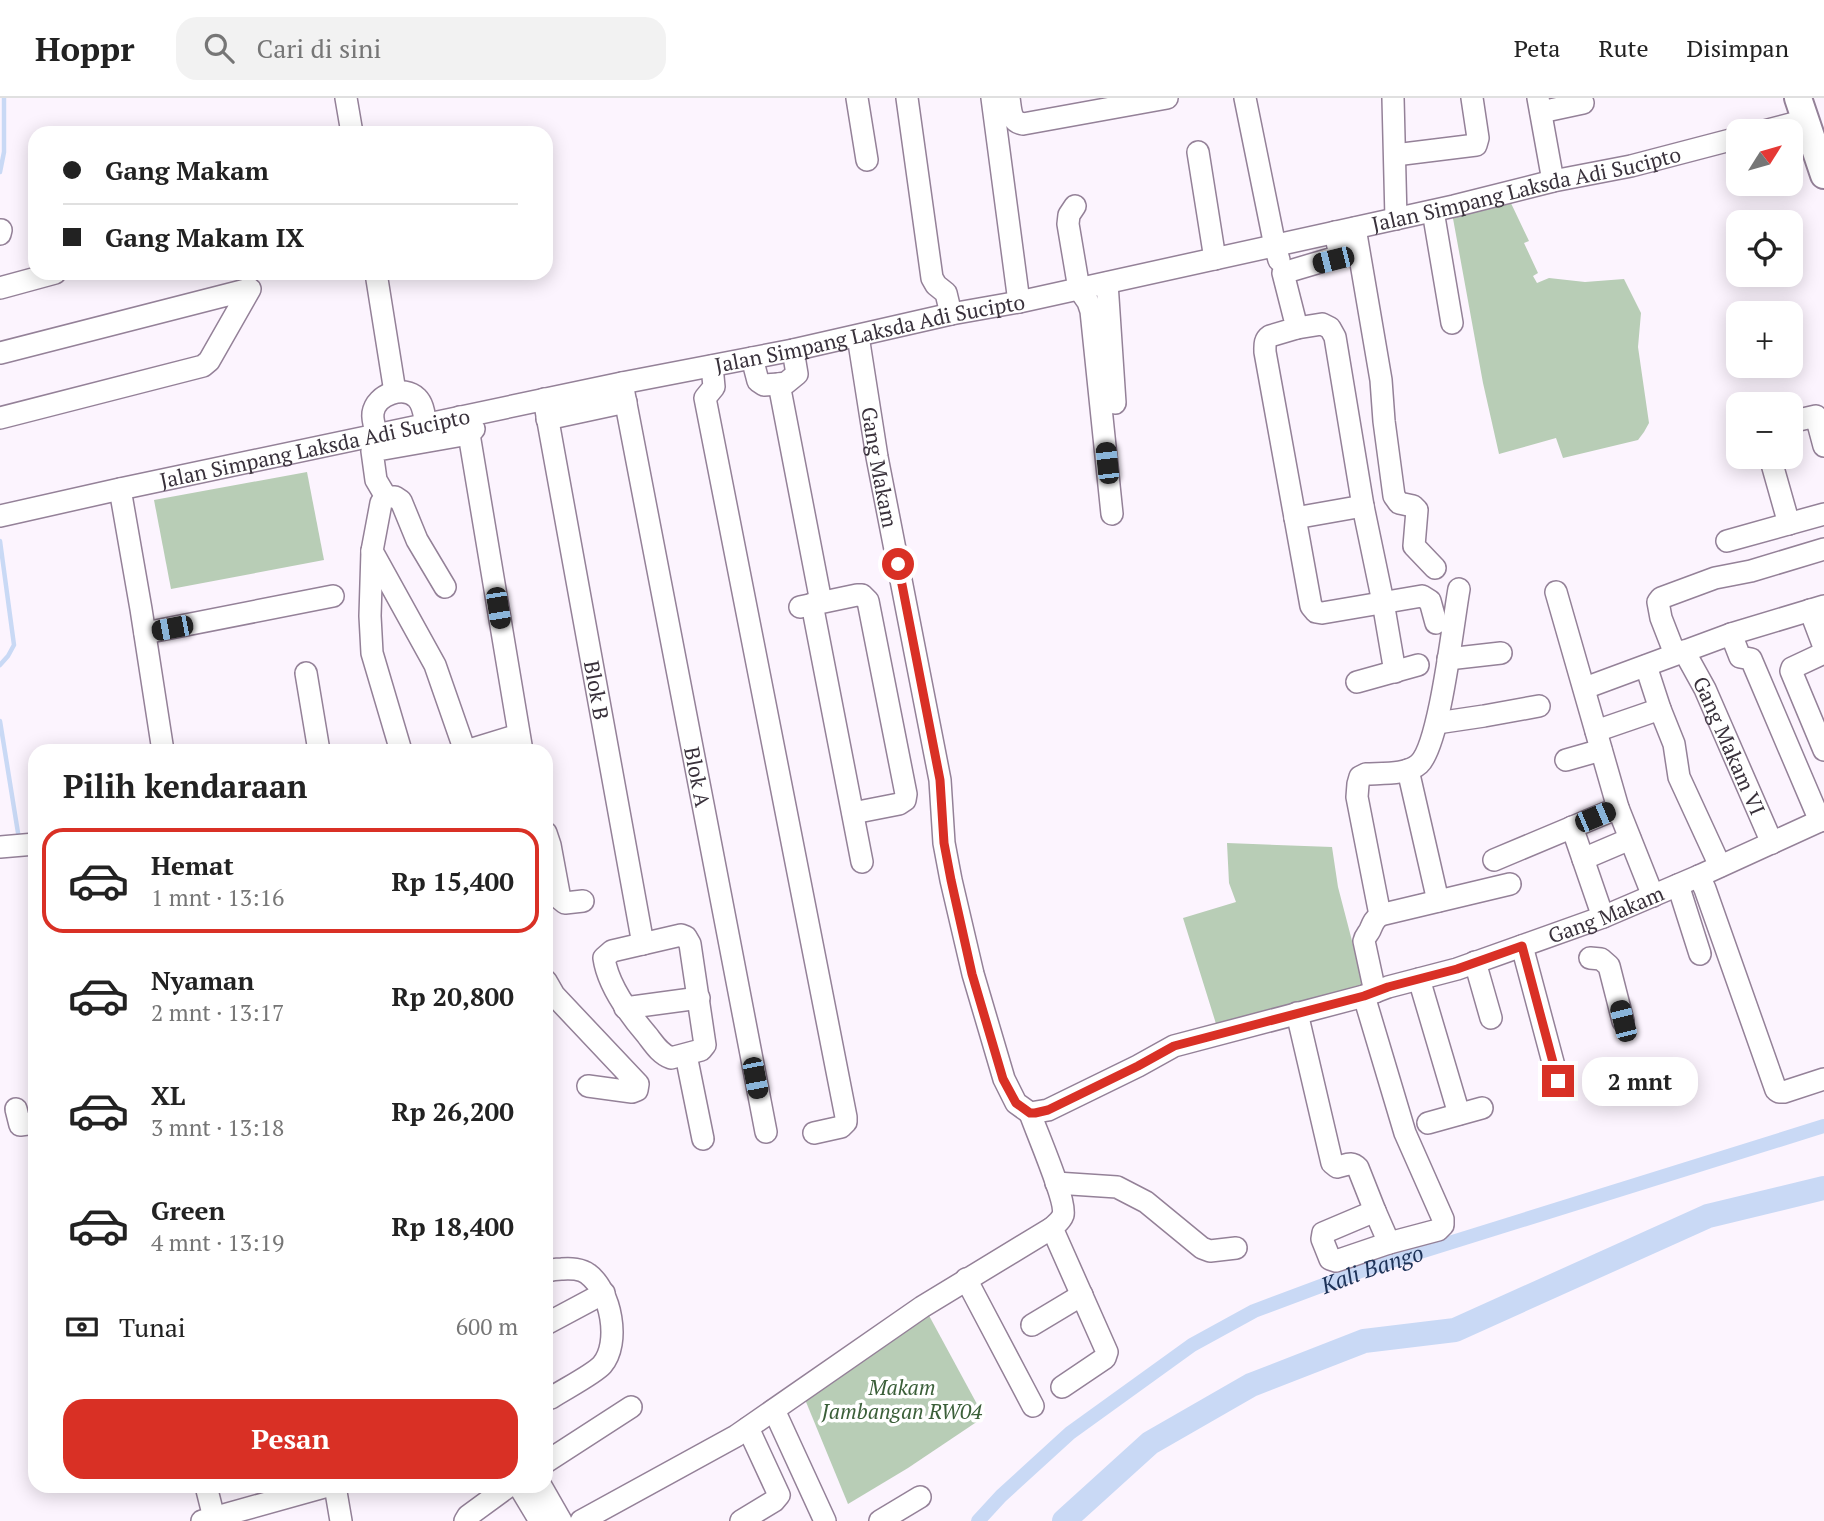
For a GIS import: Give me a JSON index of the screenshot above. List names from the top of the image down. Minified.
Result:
{"streets":{"street":["Jalan Simpang Laksda Adi Sucipto","Gang Makam","Blok B","Gang Makam VI","Blok A"]},"crossings":[["Jalan Simpang Laksda Adi Sucipto","Gang Makam"],["Jalan Simpang Laksda Adi Sucipto","Blok B"],["Jalan Simpang Laksda Adi Sucipto","Blok A"],["Gang Makam","Gang Makam VI"]],"water":["Kali Bango"],"parks":["Makam Jambangan RW04"],"north":"top right","page":{"header":"Hoppr","search":"Cari di sini","nav":["Peta","Rute","Disimpan"],"map_buttons":["+","−"],"banner":["Gang Makam","Gang Makam IX"],"heading":"Pilih kendaraan","list":[{"name":"Hemat","note":"1 mnt · 13:16","value":"Rp 15,400"},{"name":"Nyaman","note":"2 mnt · 13:17","value":"Rp 20,800"},{"name":"XL","note":"3 mnt · 13:18","value":"Rp 26,200"},{"name":"Green","note":"4 mnt · 13:19","value":"Rp 18,400"}],"bubble":"2 mnt","pay":["Tunai","600 m"],"buttons":"Pesan"}}
